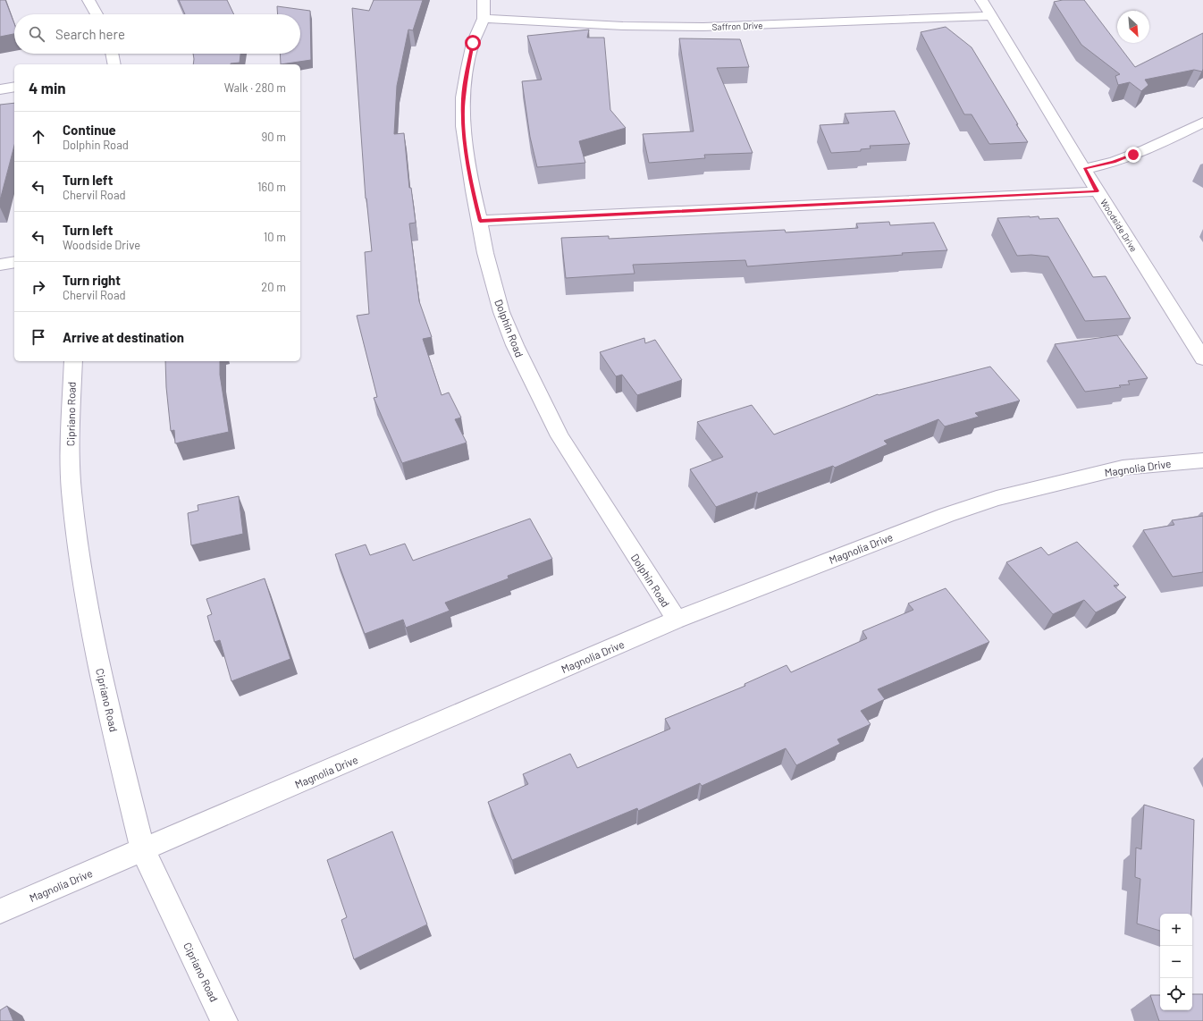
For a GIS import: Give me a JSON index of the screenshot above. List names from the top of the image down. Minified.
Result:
{"streets":{"street":["Saffron Drive","Woodside Drive","Dolphin Road","Cipriano Road","Magnolia Drive"]},"crossings":[["Saffron Drive","Woodside Drive"],["Saffron Drive","Dolphin Road"],["Dolphin Road","Magnolia Drive"],["Cipriano Road","Magnolia Drive"]],"north":"bottom right","page":{"search":"Search here","heading":["4 min","Walk · 280 m"],"list":[["Continue","Dolphin Road","90 m"],["Turn left","Chervil Road","160 m"],["Turn left","Woodside Drive","10 m"],["Turn right","Chervil Road","20 m"],"Arrive at destination"],"map_buttons":["+","−"]}}
